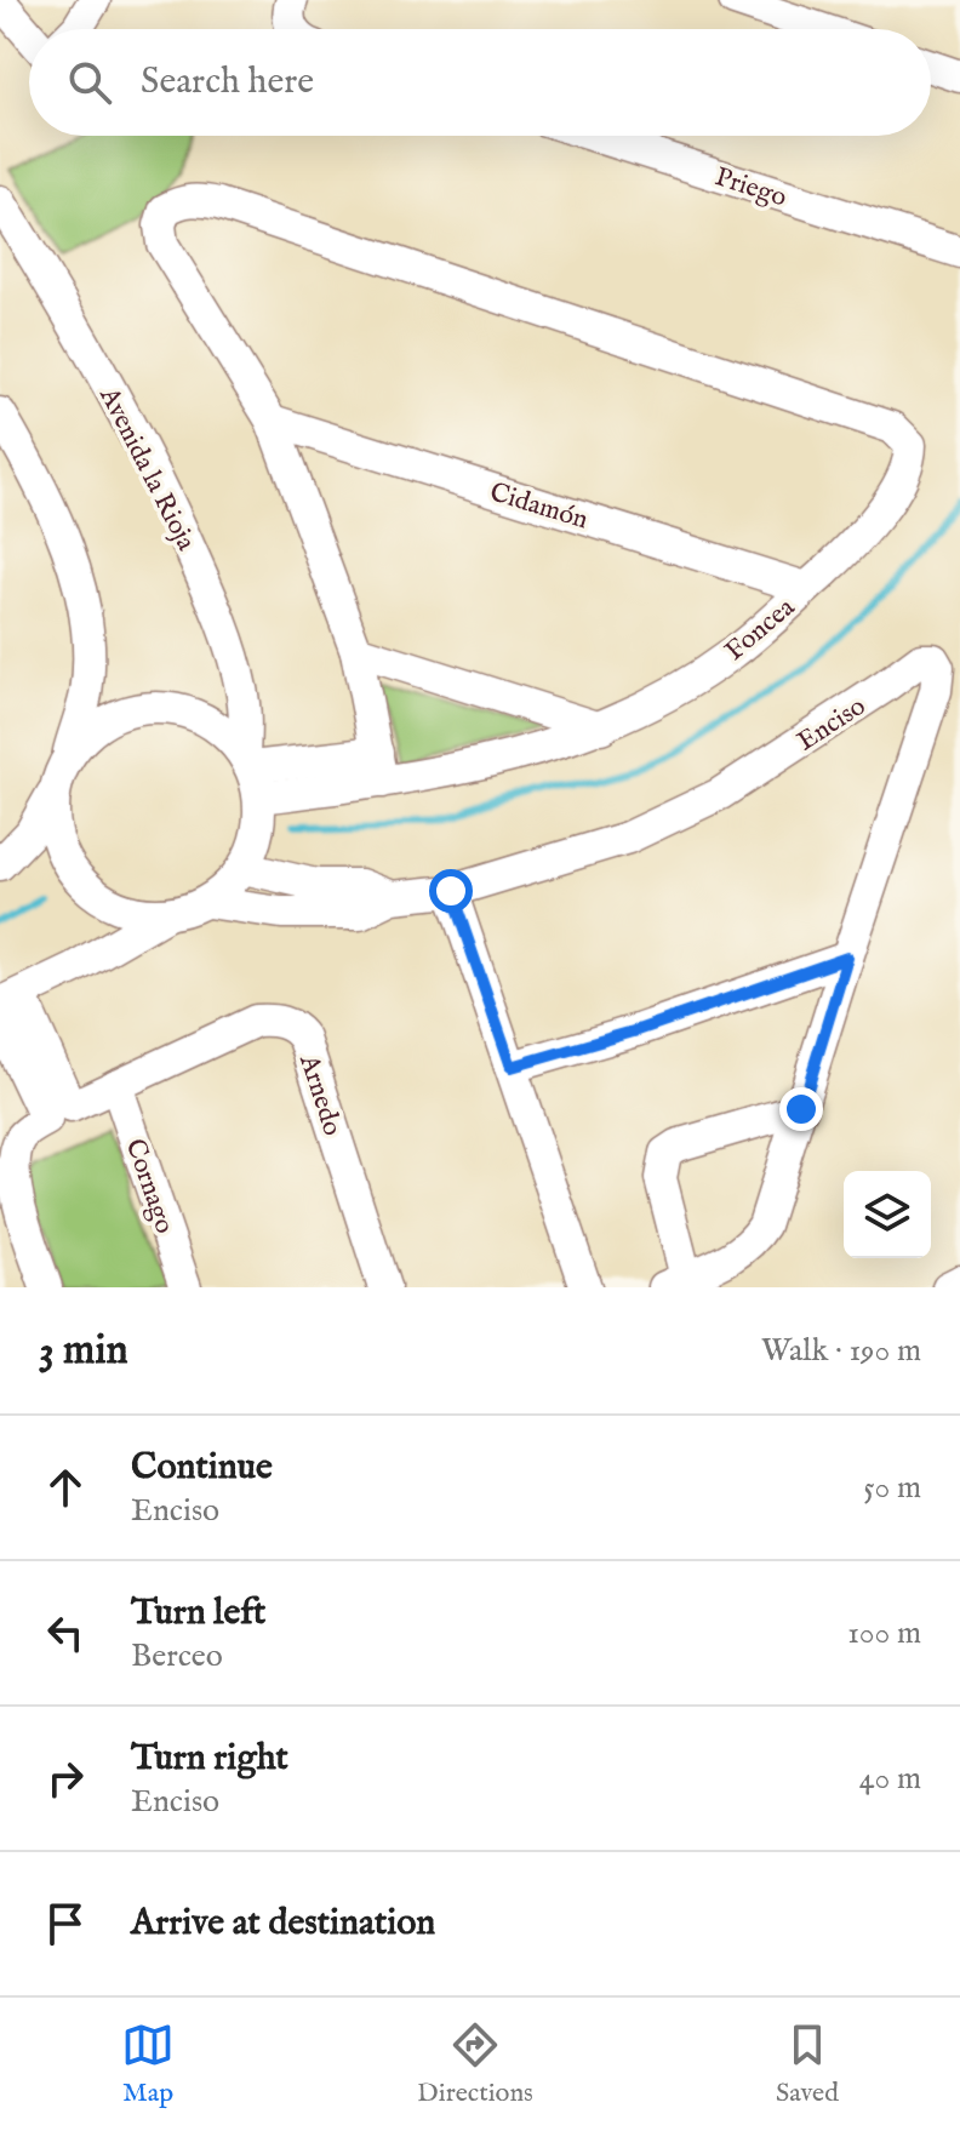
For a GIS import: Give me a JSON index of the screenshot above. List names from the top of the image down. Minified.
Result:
{"streets":{"street":["Priego","Avenida la Rioja","Cidamón","Foncea","Enciso","Arnedo","Cornago"]},"crossings":[["Cidamón","Foncea"],["Arnedo","Cornago"]],"page":{"search":"Search here","heading":["3 min","Walk · 190 m"],"list":[["Continue","Enciso","50 m"],["Turn left","Berceo","100 m"],["Turn right","Enciso","40 m"],"Arrive at destination"],"nav":["Map","Directions","Saved"]}}
